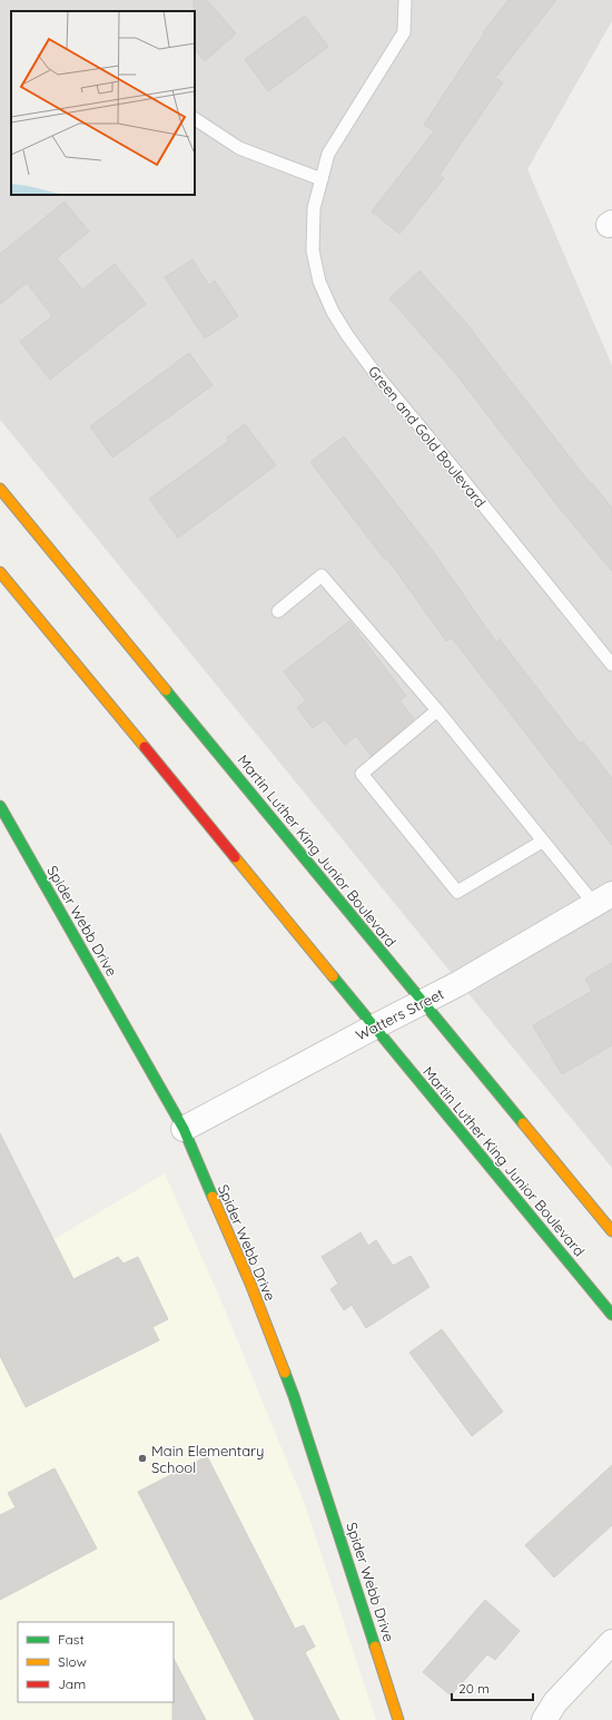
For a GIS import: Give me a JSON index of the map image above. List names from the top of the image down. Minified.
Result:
{"streets":{"main road":["Martin Luther King Junior Boulevard","Spider Webb Drive"],"street":["Watters Street"],"lane":["Green and Gold Boulevard"]},"crossings":[["Martin Luther King Junior Boulevard","Watters Street"],["Spider Webb Drive","Watters Street"]],"places":["Main Elementary School"],"legend":["Fast","Slow","Jam"],"scale_bar":"20 m"}
